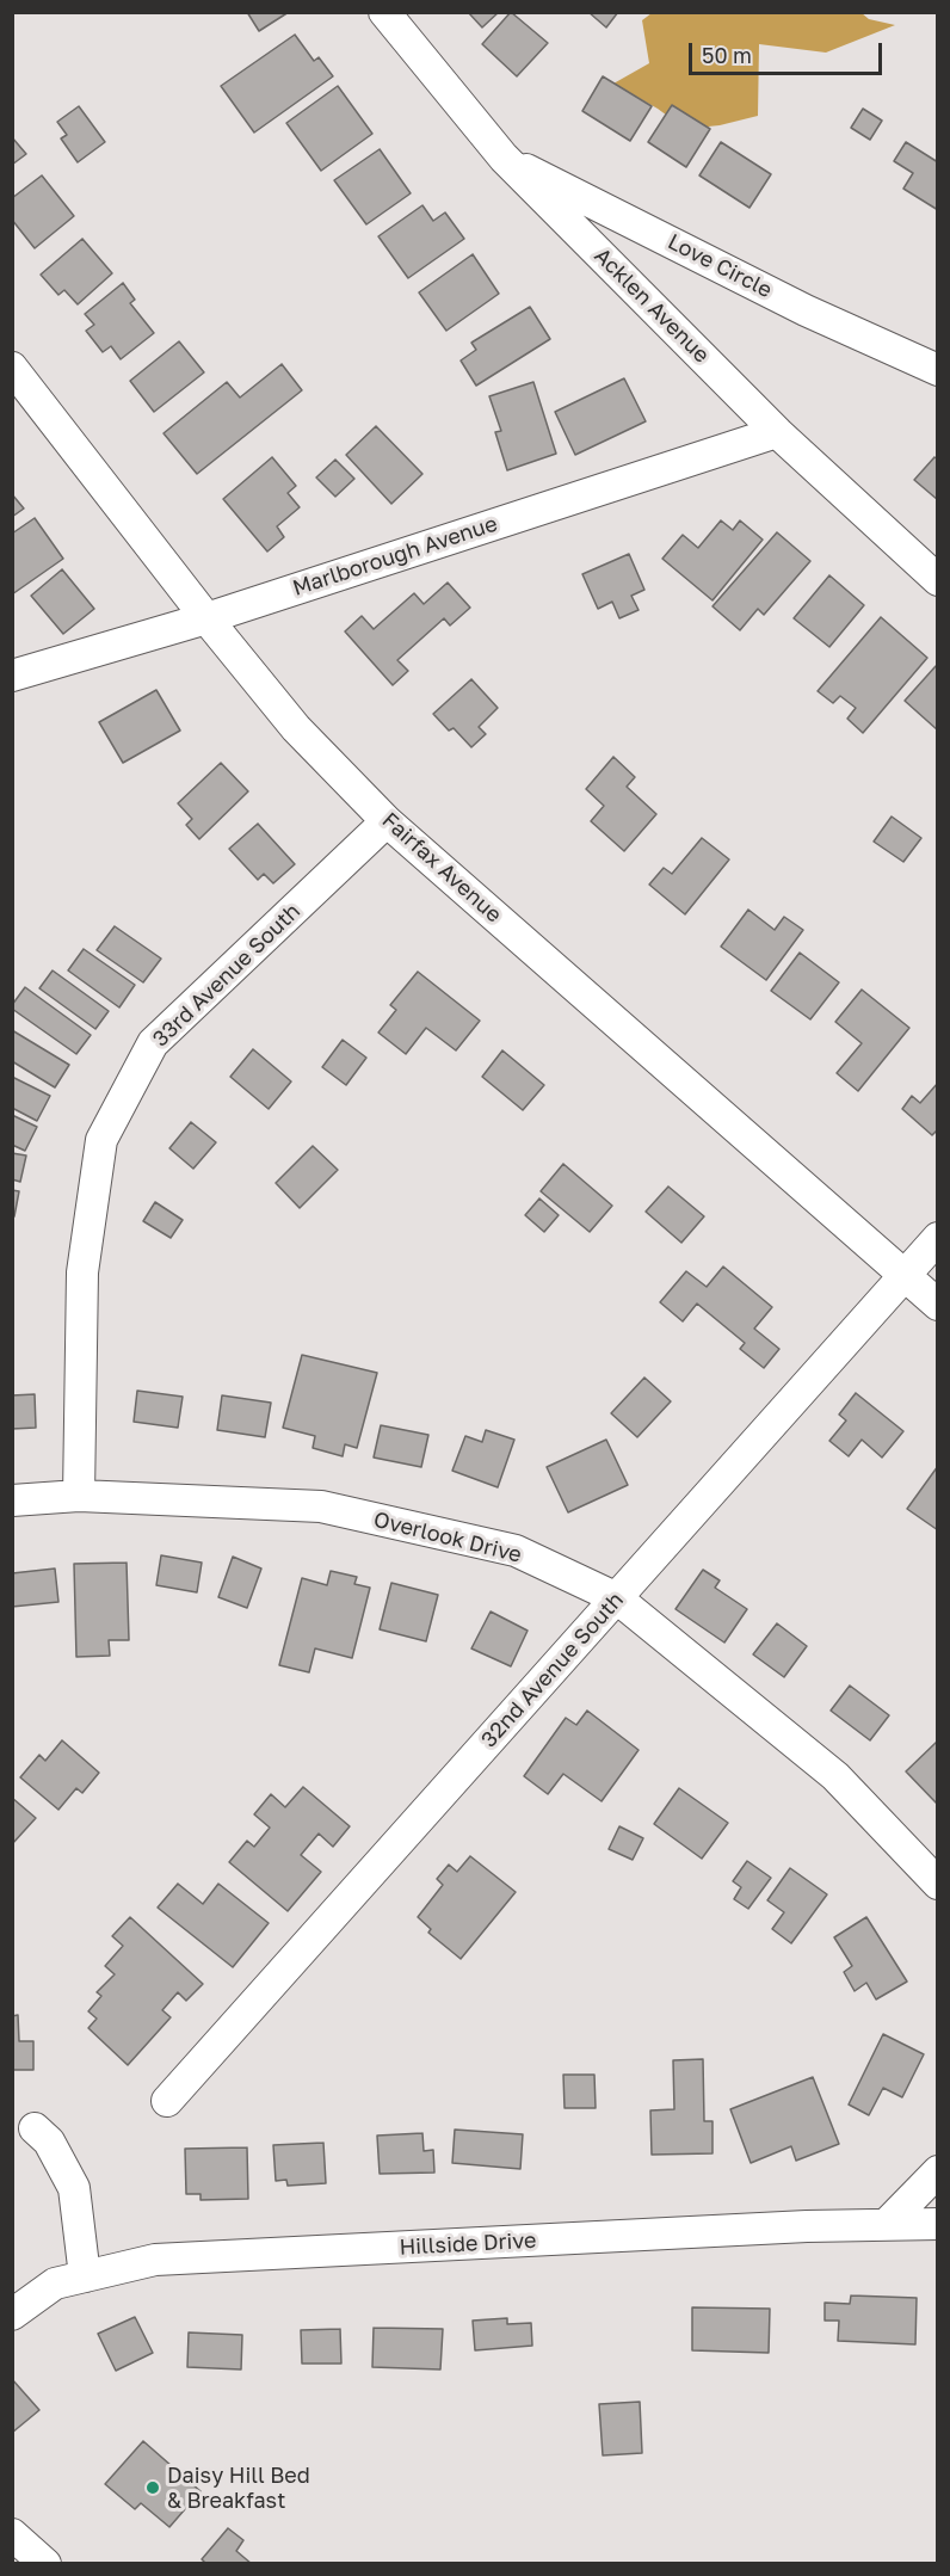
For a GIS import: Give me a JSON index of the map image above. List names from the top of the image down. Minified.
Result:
{"streets":{"street":["Love Circle","Acklen Avenue","Marlborough Avenue","Fairfax Avenue","33rd Avenue South","Overlook Drive","32nd Avenue South","Hillside Drive"]},"crossings":[["Love Circle","Acklen Avenue"],["Acklen Avenue","Marlborough Avenue"],["Marlborough Avenue","Fairfax Avenue"],["Fairfax Avenue","33rd Avenue South"],["Fairfax Avenue","32nd Avenue South"],["33rd Avenue South","Overlook Drive"],["Overlook Drive","32nd Avenue South"]],"places":["Daisy Hill Bed & Breakfast"],"scale_bar":"50 m"}
